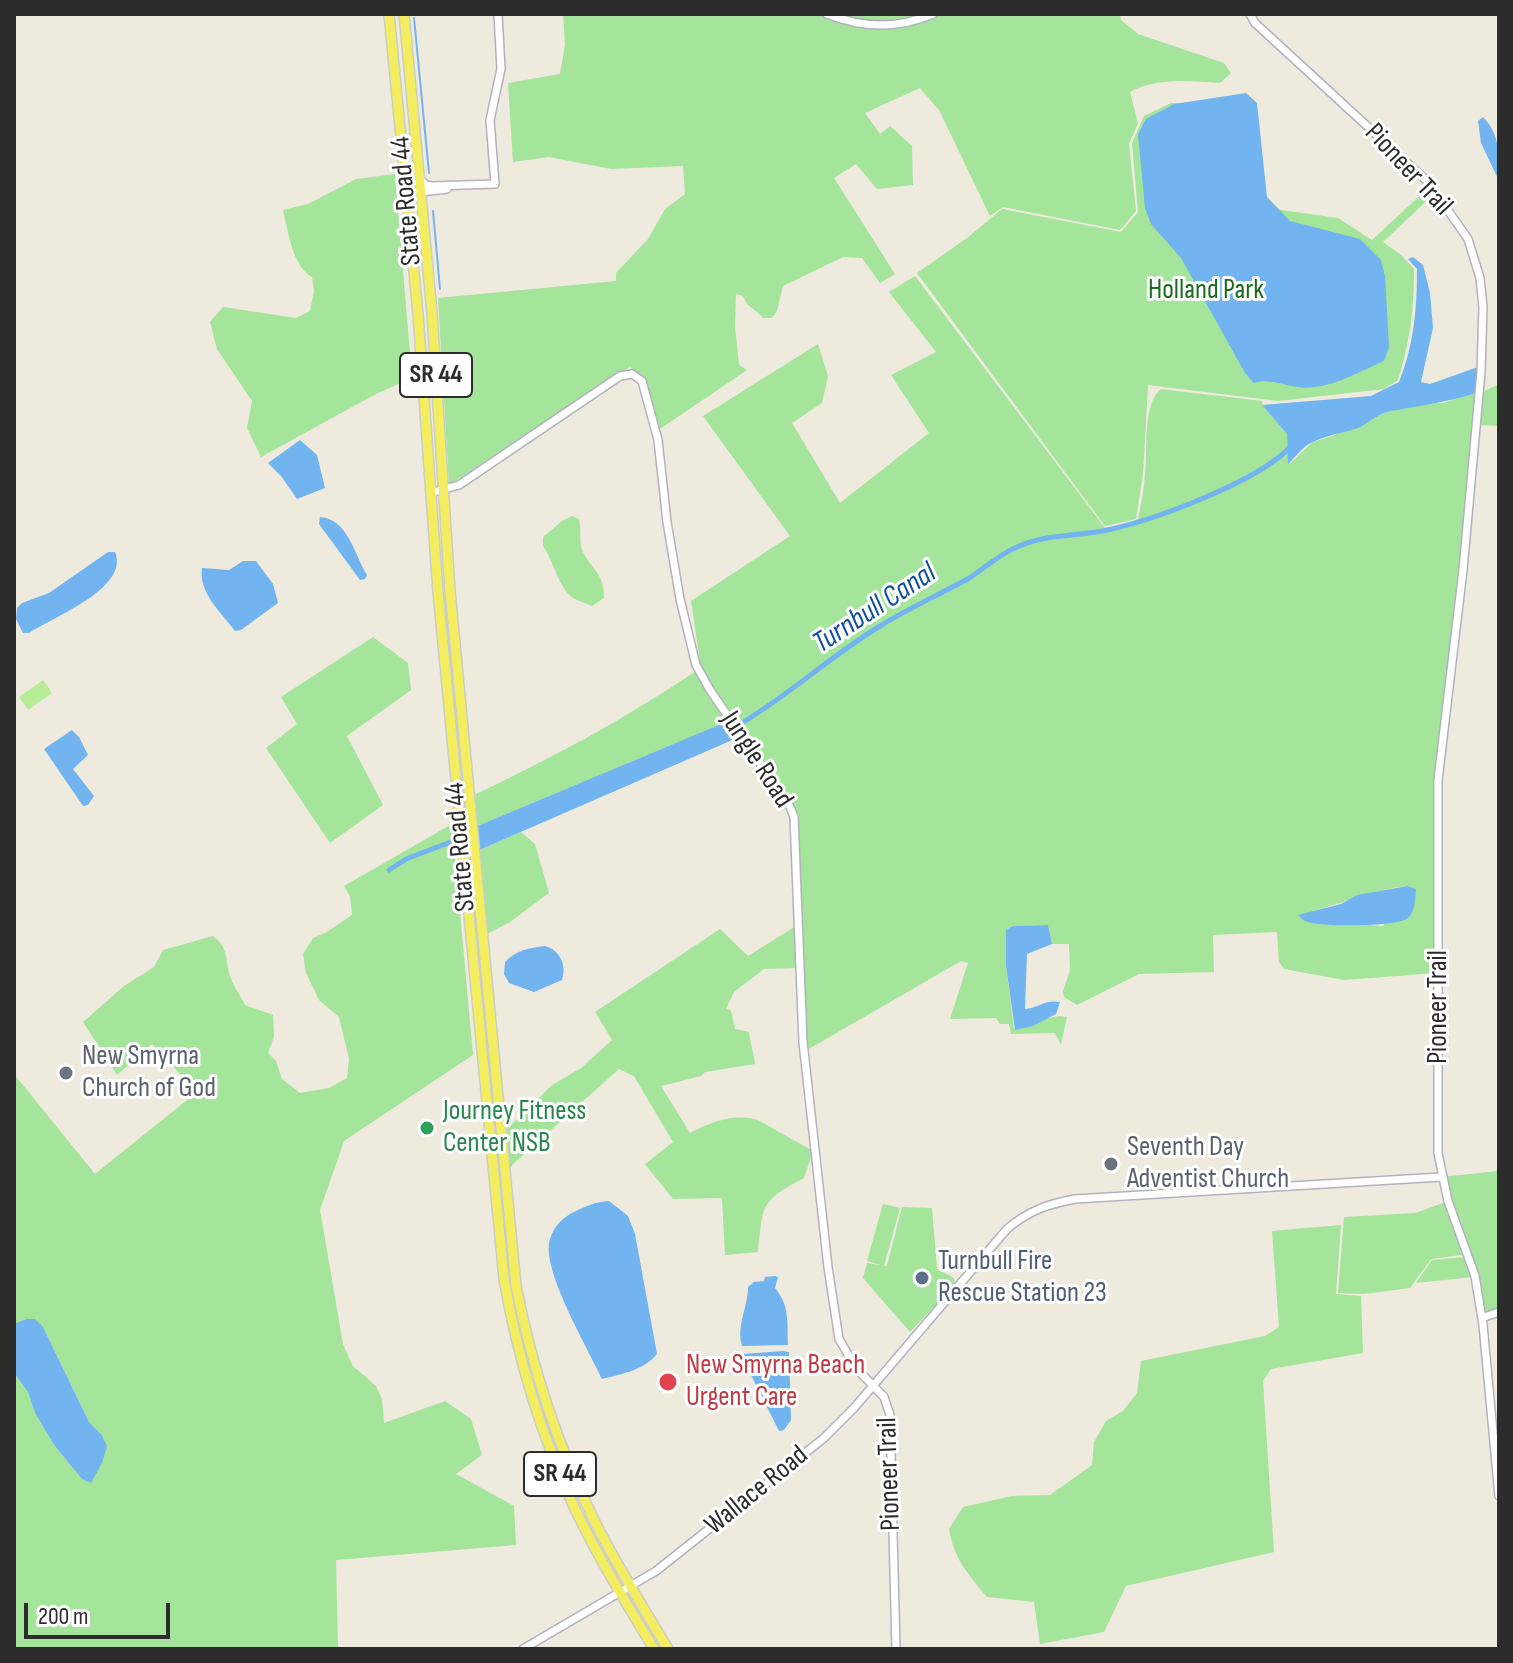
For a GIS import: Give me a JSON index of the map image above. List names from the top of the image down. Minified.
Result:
{"streets":{"main road":["State Road 44","SR 44"],"street":["Pioneer Trail","Jungle Road","Wallace Road"]},"crossings":[["Pioneer Trail","Jungle Road"],["Pioneer Trail","Wallace Road"],["State Road 44","Jungle Road"],["State Road 44","Wallace Road"],["Jungle Road","Wallace Road"]],"water":["Turnbull Canal"],"parks":["Holland Park"],"places":["New Smyrna Church of God","Journey Fitness Center NSB","Seventh Day Adventist Church","Turnbull Fire Rescue Station 23","New Smyrna Beach Urgent Care"],"scale_bar":"200 m"}
